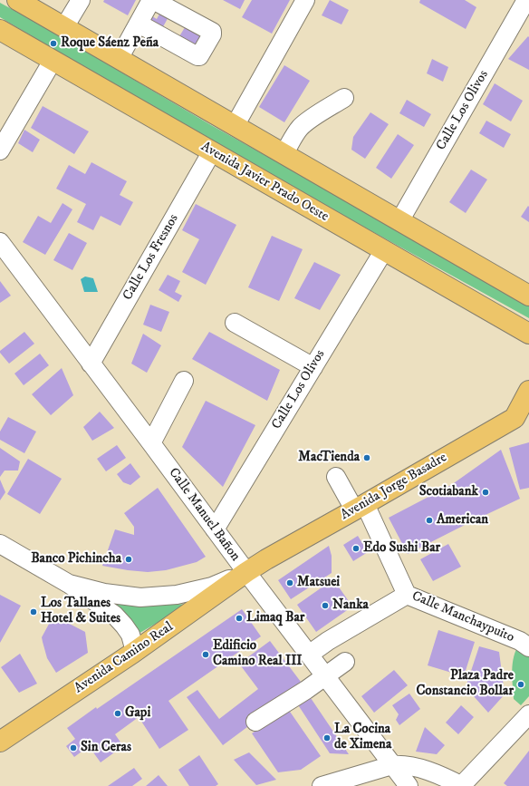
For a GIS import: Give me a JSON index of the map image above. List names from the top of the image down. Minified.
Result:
{"streets":{"main road":["Avenida Javier Prado Oeste","Avenida Jorge Basadre","Avenida Camino Real"],"street":["Calle Los Olivos","Calle Los Fresnos","Calle Manuel Bañon","Calle Manchaypuito"]},"crossings":[["Calle Los Olivos","Avenida Javier Prado Oeste"],["Calle Los Olivos","Calle Manuel Bañon"],["Avenida Javier Prado Oeste","Calle Los Fresnos"],["Calle Los Fresnos","Calle Manuel Bañon"],["Avenida Jorge Basadre","Calle Manuel Bañon"],["Avenida Jorge Basadre","Calle Manchaypuito"],["Avenida Jorge Basadre","Avenida Camino Real"],["Calle Manuel Bañon","Avenida Camino Real"]],"places":["Roque Sáenz Peña","MacTienda","Scotiabank","American","Edo Sushi Bar","Banco Pichincha","Matsuei","Nanka","Los Tallanes Hotel & Suites","Limaq Bar","Edificio Camino Real III","Plaza Padre Constancio Bollar","Gapi","La Cocina de Ximena","Sin Ceras"]}
